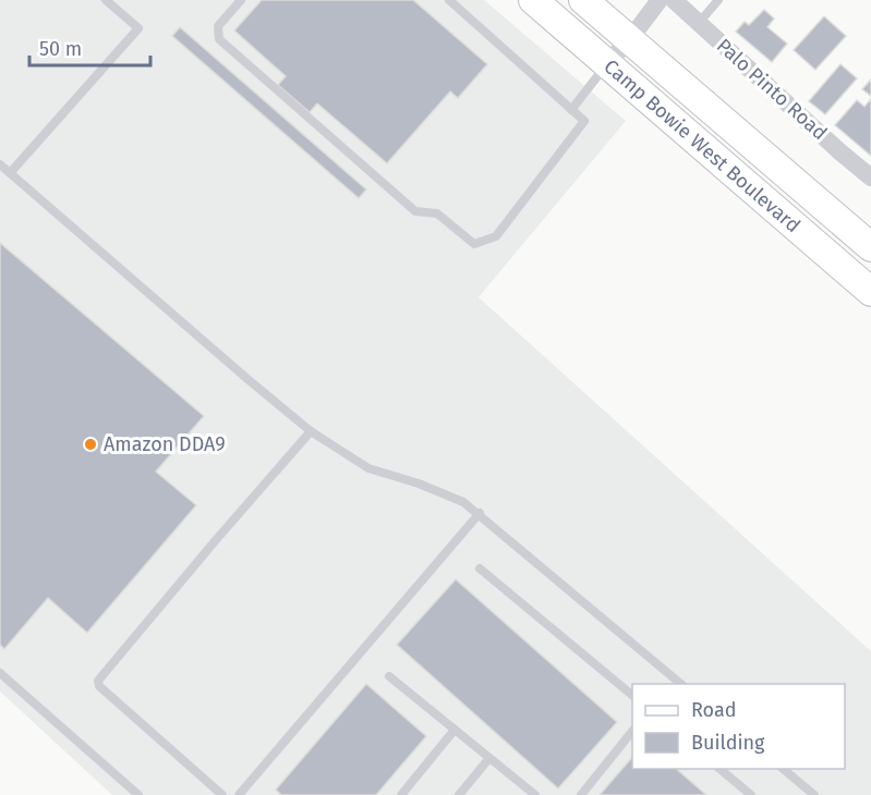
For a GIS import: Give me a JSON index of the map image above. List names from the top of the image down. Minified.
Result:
{"streets":{"main road":["Camp Bowie West Boulevard"],"street":["Palo Pinto Road"]},"places":["Amazon DDA9"],"legend":["Road","Building"],"scale_bar":"50 m"}
